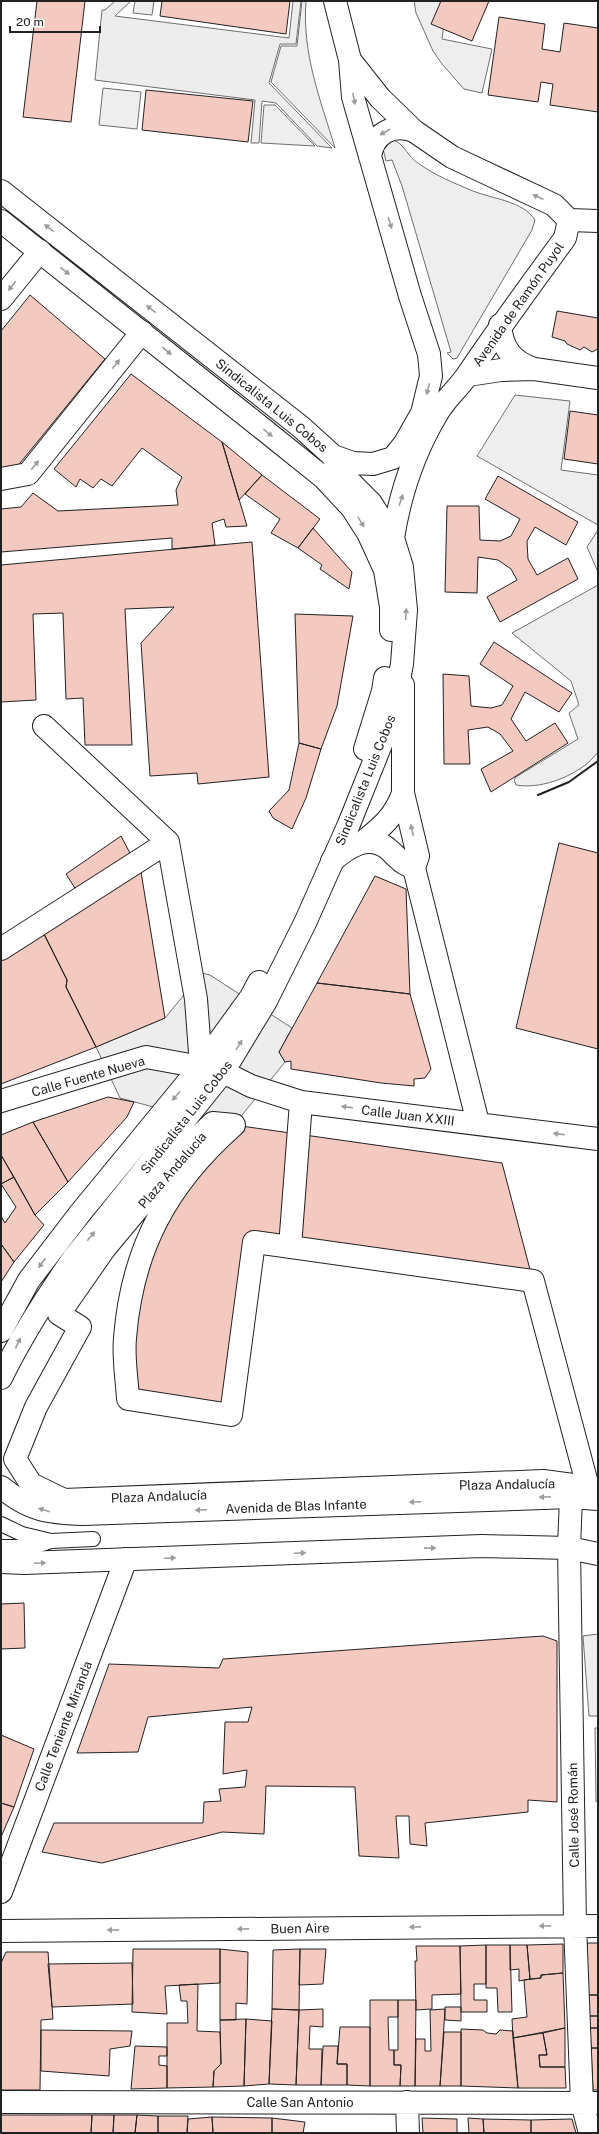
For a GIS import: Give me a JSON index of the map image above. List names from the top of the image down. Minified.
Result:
{"streets":{"street":["Avenida de Ramón Puyol","Sindicalista Luis Cobos","Calle Fuente Nueva","Calle Juan XXIII","Plaza Andalucía","Avenida de Blas Infante","Calle Teniente Miranda","Calle José Román","Buen Aire","Calle San Antonio"]},"crossings":[["Avenida de Ramón Puyol","Sindicalista Luis Cobos"],["Sindicalista Luis Cobos","Calle Fuente Nueva"],["Sindicalista Luis Cobos","Calle Juan XXIII"],["Calle Fuente Nueva","Calle Juan XXIII"],["Avenida de Blas Infante","Calle José Román"],["Calle José Román","Buen Aire"],["Calle José Román","Calle San Antonio"]],"one_way":["Calle Juan XXIII","Buen Aire"],"scale_bar":"20 m"}
